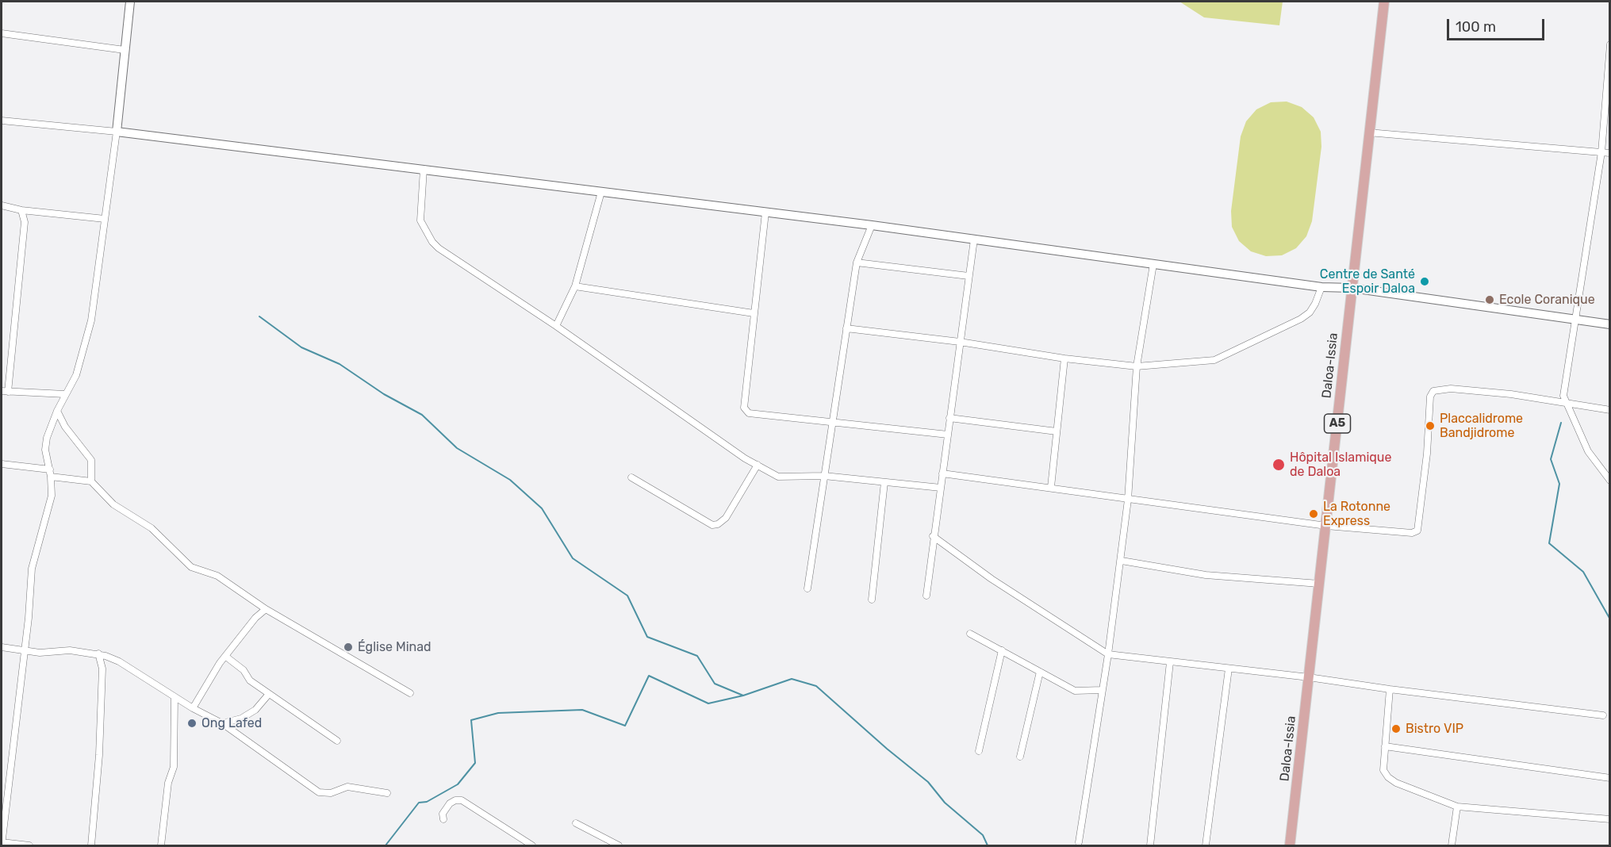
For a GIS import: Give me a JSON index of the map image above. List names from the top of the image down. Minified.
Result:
{"streets":{"main road":["Daloa-Issia","A5"]},"places":["Centre de Santé Espoir Daloa","Ecole Coranique","Placcalidrome Bandjidrome","Hôpital Islamique de Daloa","La Rotonne Express","Église Minad","Ong Lafed","Bistro VIP"],"scale_bar":"100 m"}
